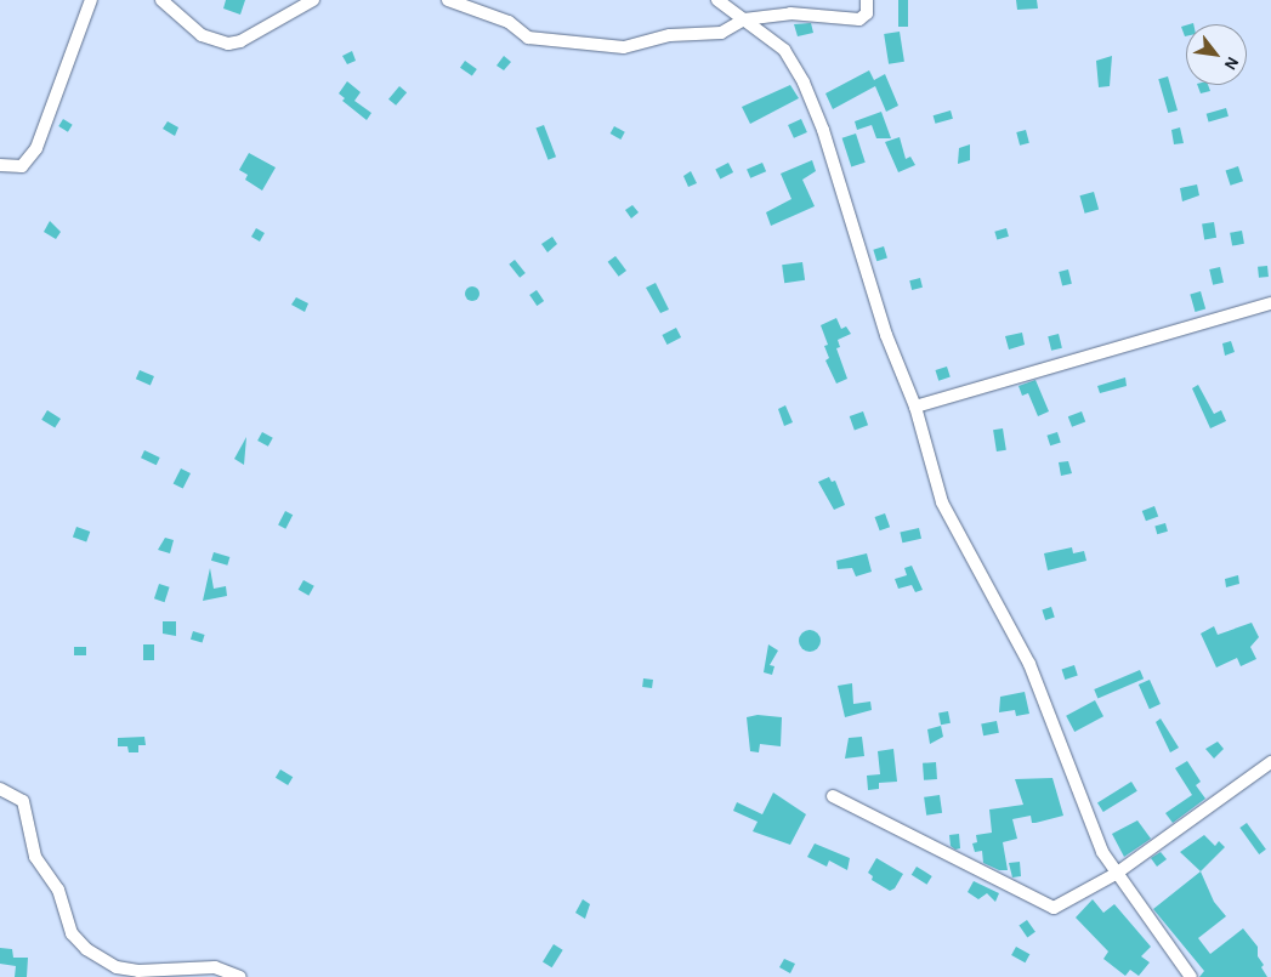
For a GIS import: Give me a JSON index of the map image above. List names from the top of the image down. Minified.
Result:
{"north":"bottom right"}
